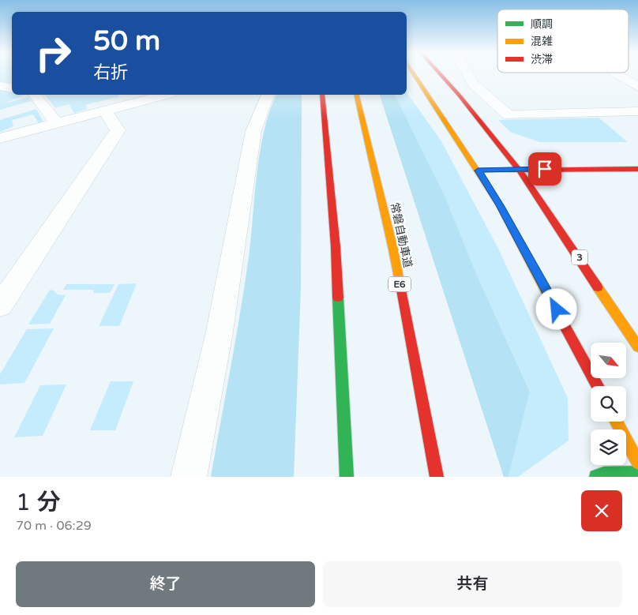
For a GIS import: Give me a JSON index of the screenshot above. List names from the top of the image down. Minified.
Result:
{"streets":{"main road":["常磐自動車道","3","E6"]},"legend":["順調","混雑","渋滞"],"north":"bottom right","page":{"turn":["50 m","右折"],"heading":["1 分","70 m · 06:29"],"buttons":["終了","共有"]}}
